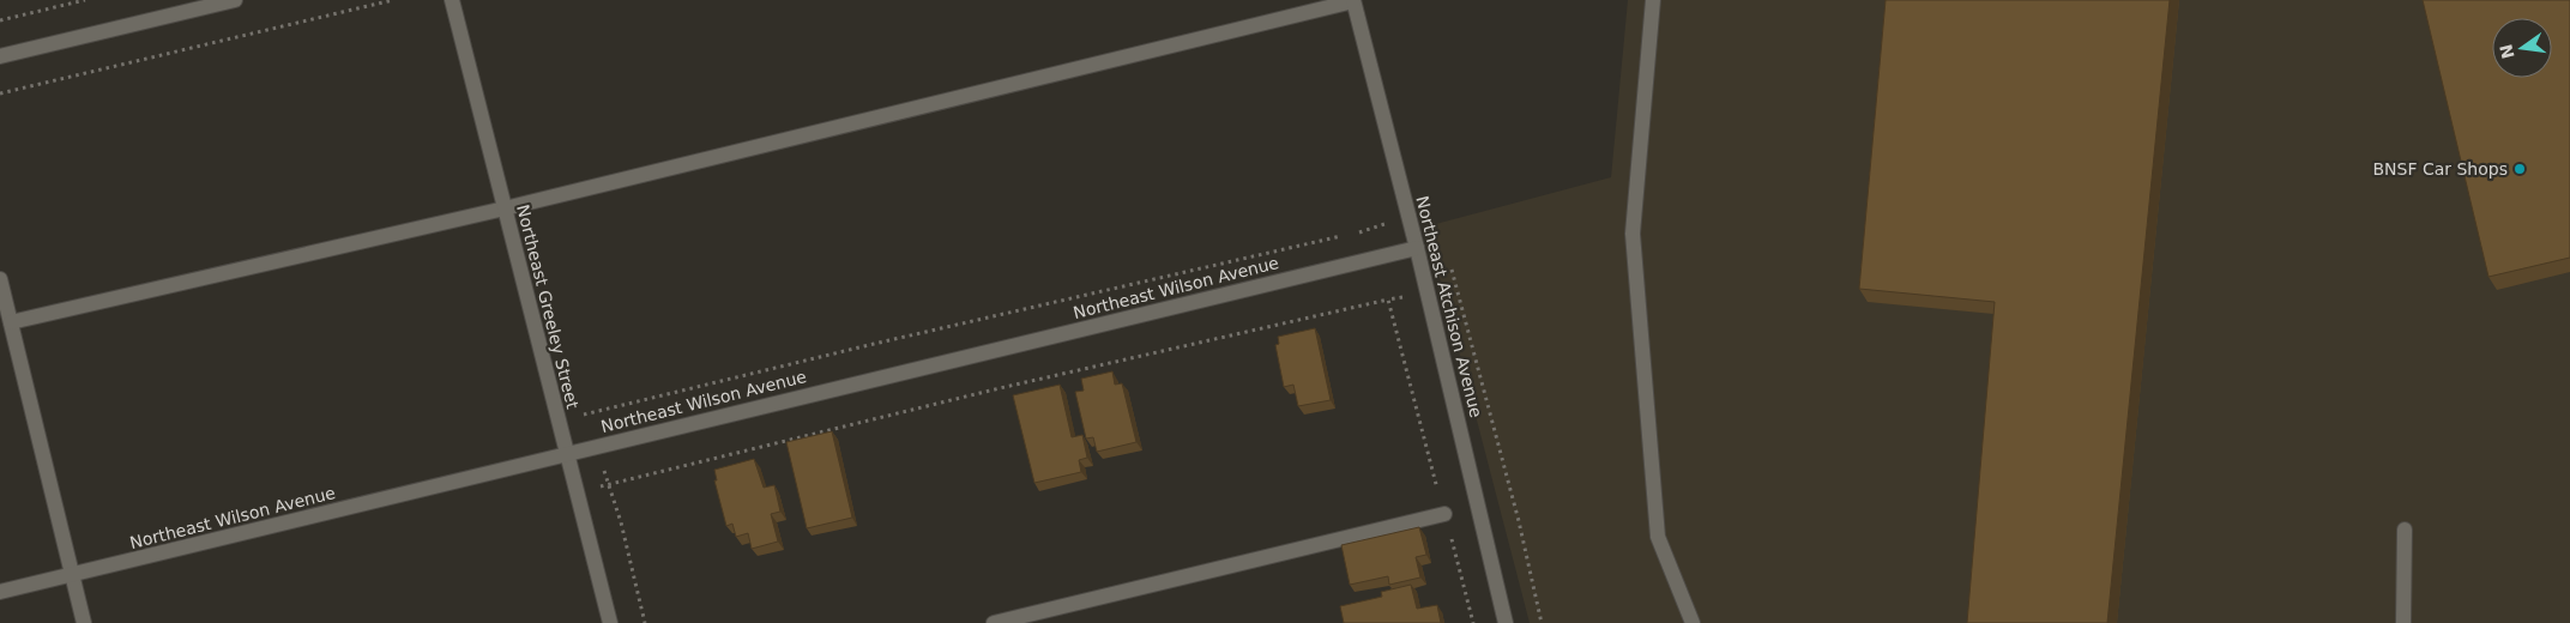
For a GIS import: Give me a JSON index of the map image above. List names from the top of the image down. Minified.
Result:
{"streets":{"street":["Northeast Wilson Avenue","Northeast Greeley Street","Northeast Atchison Avenue"]},"crossings":[["Northeast Wilson Avenue","Northeast Greeley Street"],["Northeast Wilson Avenue","Northeast Atchison Avenue"]],"places":["BNSF Car Shops"],"north":"left"}
